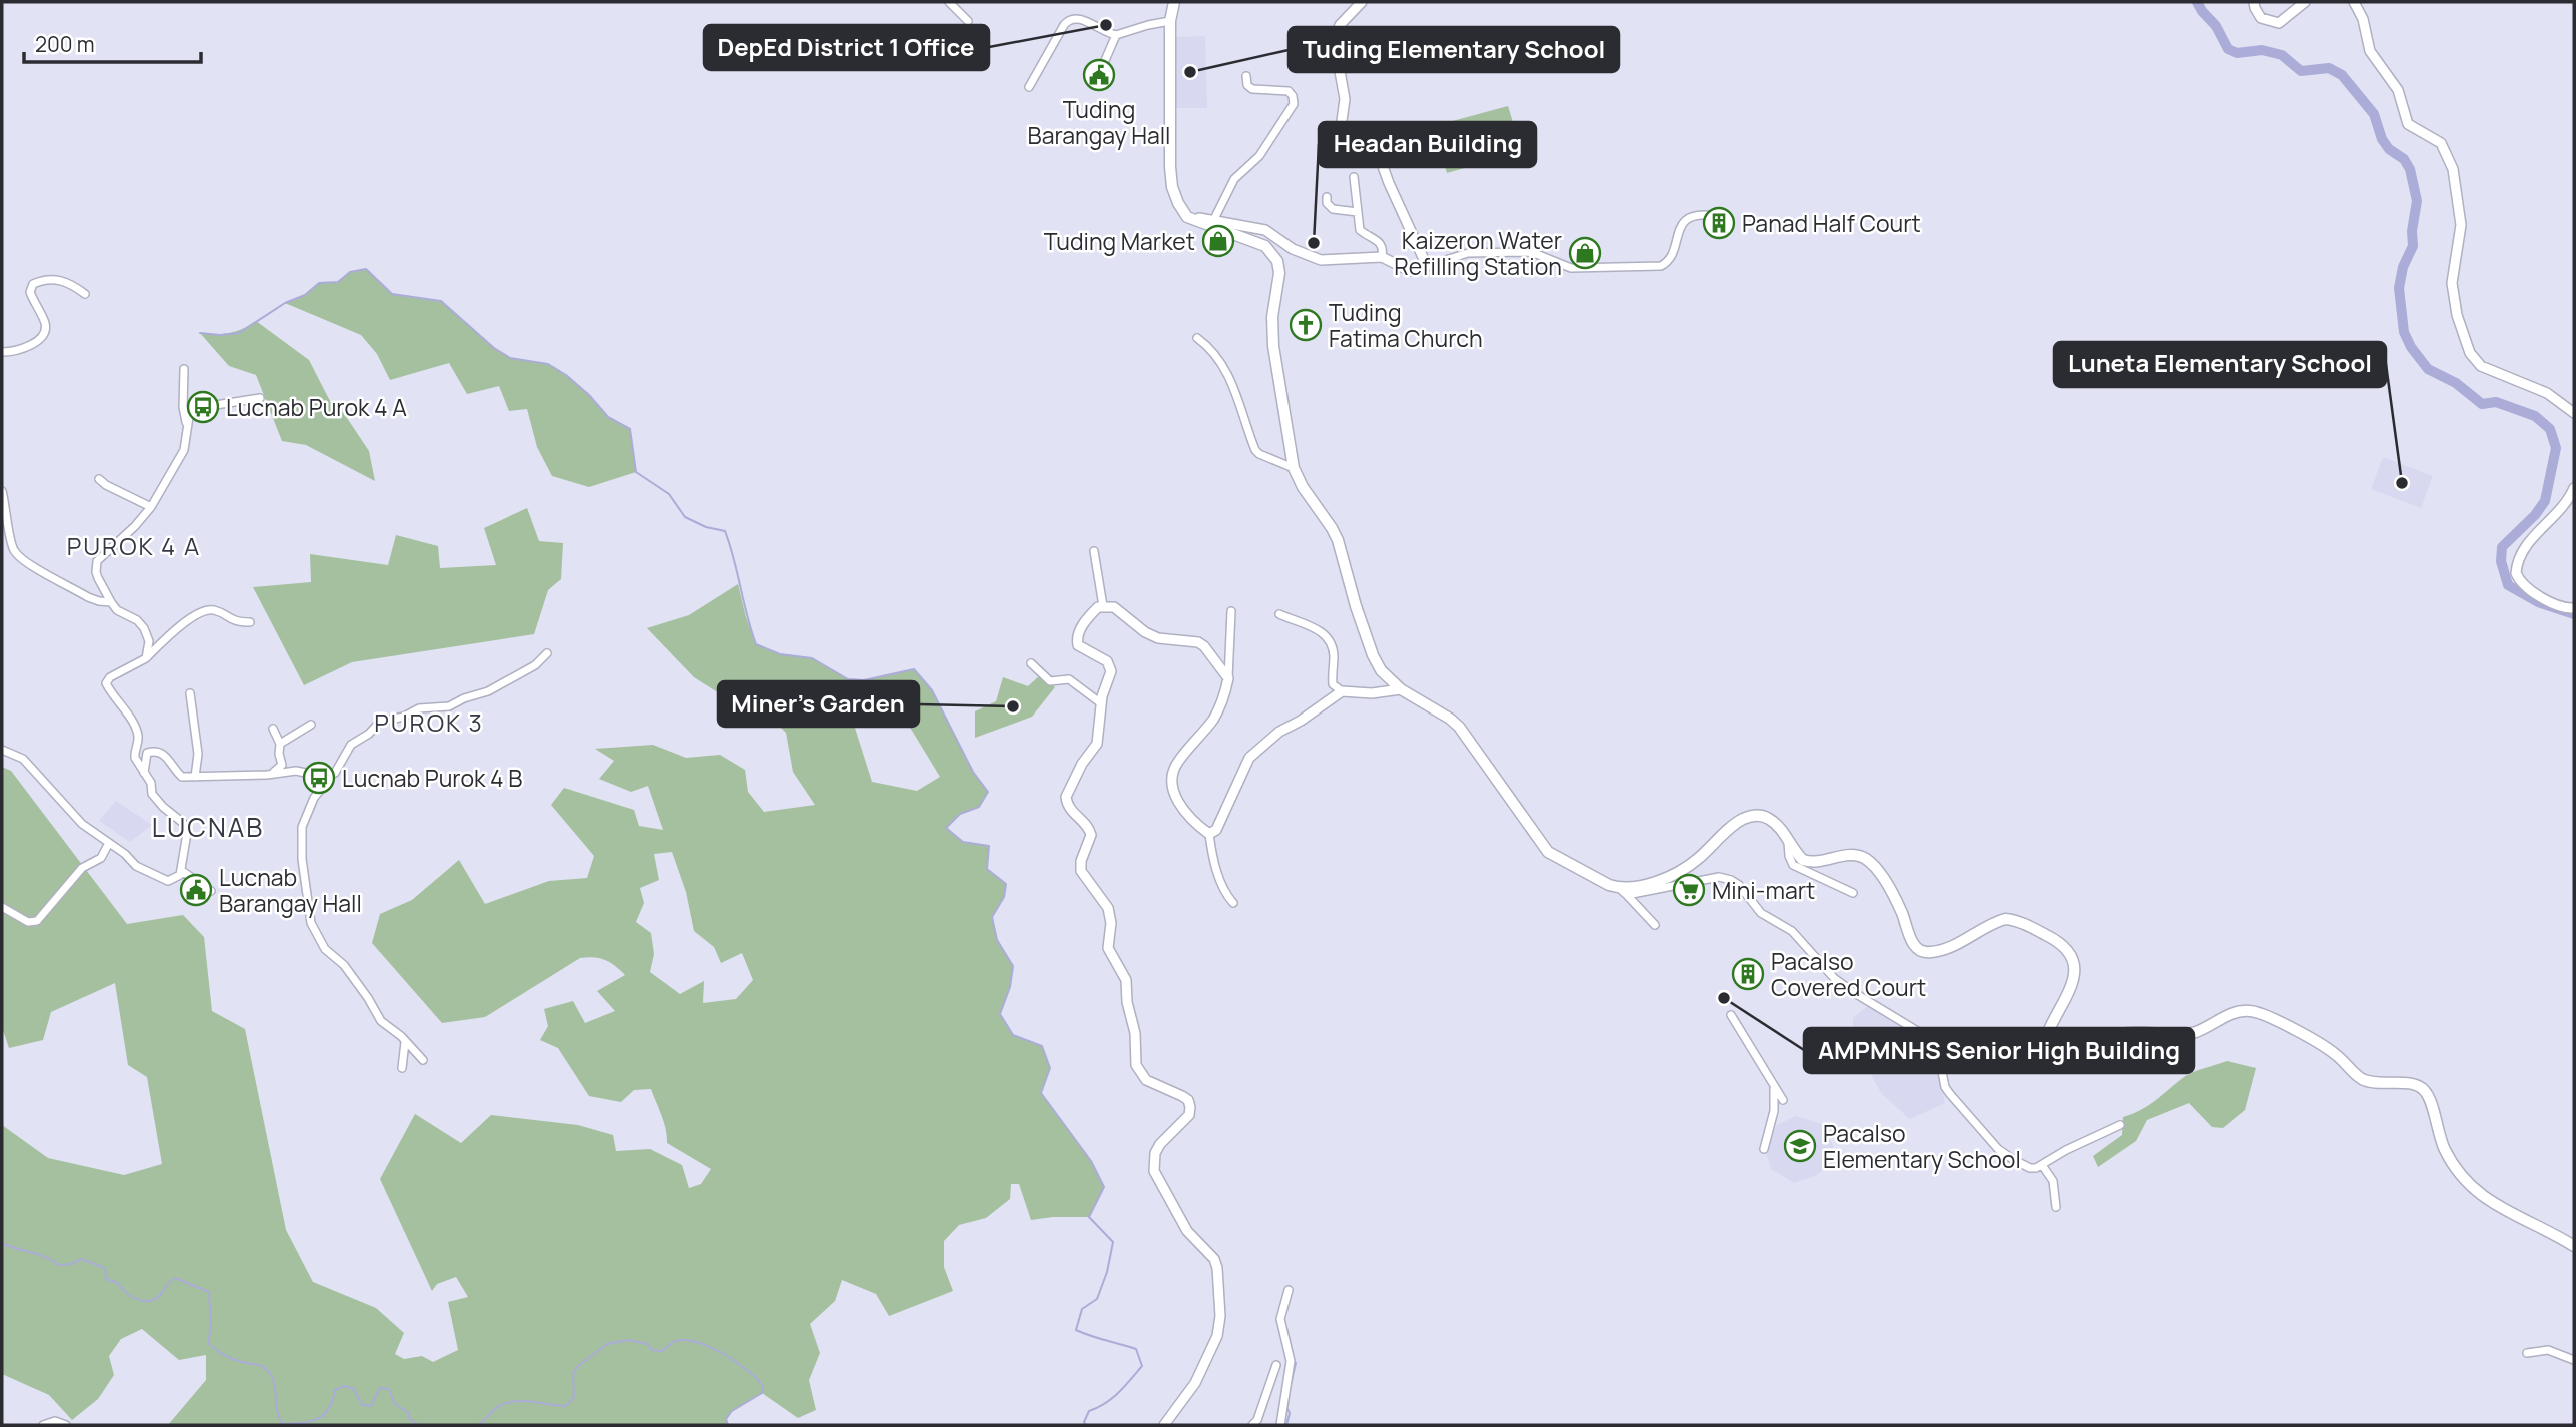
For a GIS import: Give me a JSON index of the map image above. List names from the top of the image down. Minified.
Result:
{"districts":["PUROK 4 A","PUROK 3","LUCNAB"],"places":{"other":["DepEd District 1 Office","Tuding Elementary School","Headan Building","Luneta Elementary School","Miner's Garden","AMPMNHS Senior High Building"],"public building":["Tuding Barangay Hall","Lucnab Barangay Hall"],"building":["Panad Half Court","Pacalso Covered Court"],"shop":["Tuding Market","Kaizeron Water Refilling Station"],"church":["Tuding Fatima Church"],"bus stop":["Lucnab Purok 4 A","Lucnab Purok 4 B"],"supermarket":["Mini-mart"],"school or university":["Pacalso Elementary School"]},"scale_bar":"200 m"}
